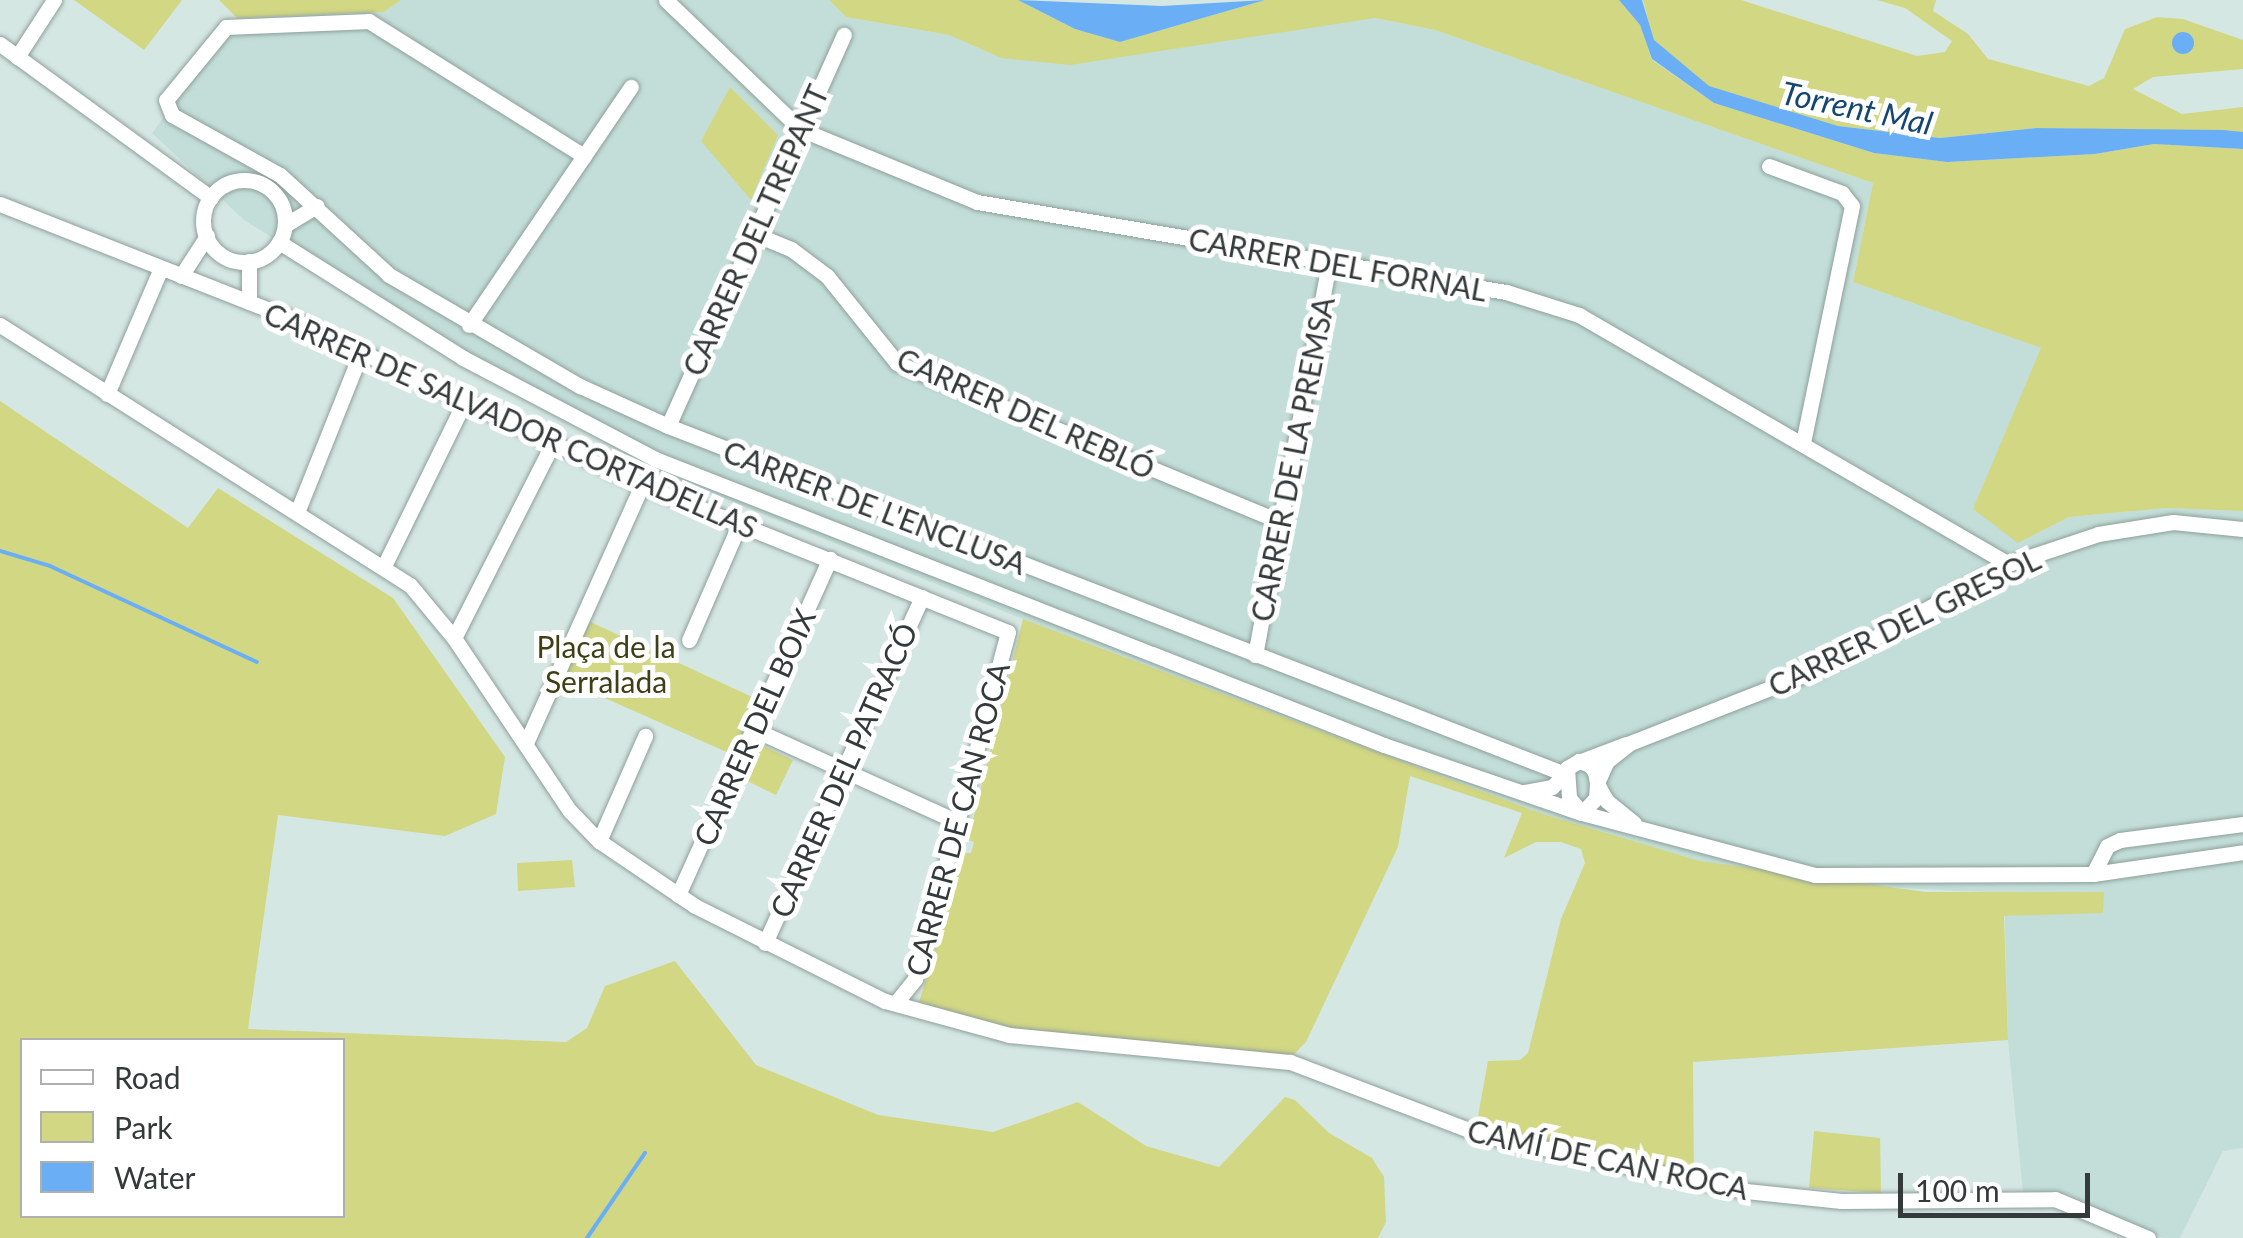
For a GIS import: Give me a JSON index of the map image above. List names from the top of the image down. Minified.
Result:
{"streets":{"street":["CARRER DEL TREPANT","CARRER DEL FORNAL","CARRER DEL REBLÓ","CARRER DE SALVADOR CORTADELLAS","CARRER DE LA PREMSA","CARRER DE L'ENCLUSA","CARRER DEL GRESOL","CARRER DEL BOIX","CARRER DEL PATRACÓ","CARRER DE CAN ROCA","CAMÍ DE CAN ROCA"]},"crossings":[["CARRER DEL TREPANT","CARRER DEL FORNAL"],["CARRER DEL TREPANT","CARRER DEL REBLÓ"],["CARRER DEL TREPANT","CARRER DE L'ENCLUSA"],["CARRER DEL FORNAL","CARRER DE LA PREMSA"],["CARRER DEL FORNAL","CARRER DEL GRESOL"],["CARRER DEL REBLÓ","CARRER DE LA PREMSA"],["CARRER DE SALVADOR CORTADELLAS","CARRER DEL BOIX"],["CARRER DE SALVADOR CORTADELLAS","CARRER DEL PATRACÓ"],["CARRER DE SALVADOR CORTADELLAS","CARRER DE CAN ROCA"],["CARRER DE LA PREMSA","CARRER DE L'ENCLUSA"],["CARRER DE L'ENCLUSA","CARRER DEL GRESOL"],["CARRER DEL BOIX","CAMÍ DE CAN ROCA"],["CARRER DEL PATRACÓ","CAMÍ DE CAN ROCA"],["CARRER DE CAN ROCA","CAMÍ DE CAN ROCA"]],"water":["Torrent Mal"],"parks":["Plaça de la Serralada"],"legend":["Road","Park","Water"],"scale_bar":"100 m"}
